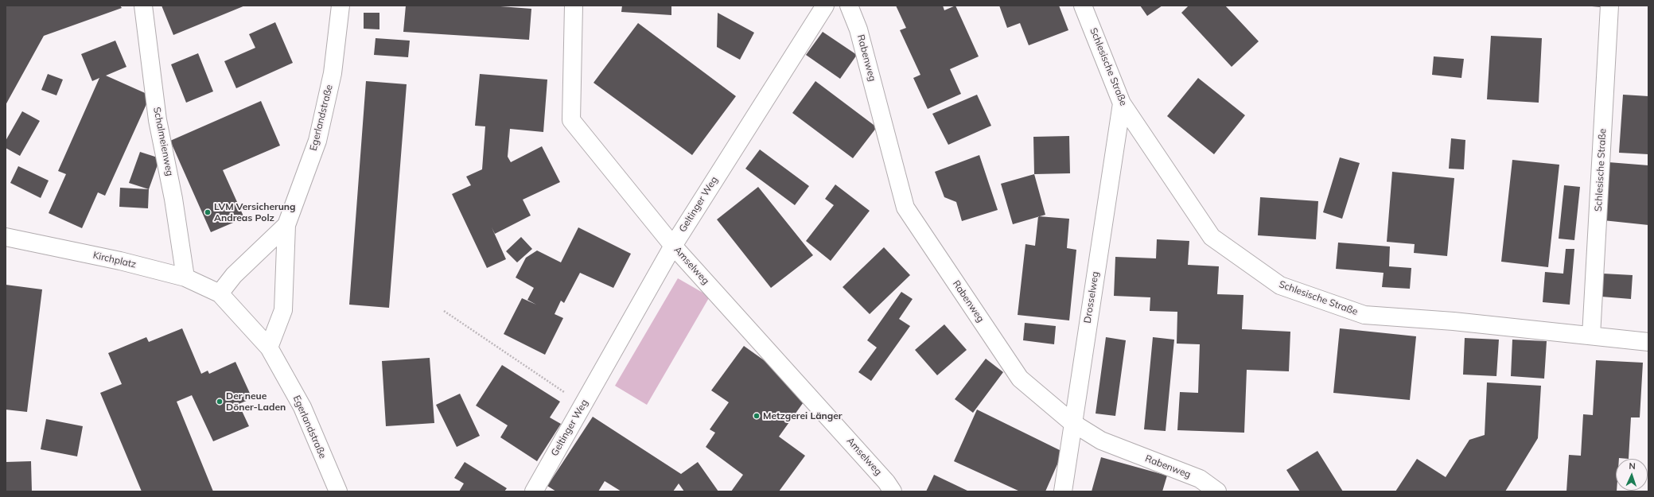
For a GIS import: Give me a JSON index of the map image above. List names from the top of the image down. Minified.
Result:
{"streets":{"street":["Rabenweg","Schlesische Straße","Egerlandstraße","Schalmeienweg","Geltinger Weg","Kirchplatz","Amselweg","Drosselweg"]},"crossings":[["Rabenweg","Drosselweg"],["Schlesische Straße","Drosselweg"],["Egerlandstraße","Kirchplatz"],["Schalmeienweg","Kirchplatz"],["Geltinger Weg","Amselweg"]],"places":["LVM Versicherung Andreas Polz","Der neue Döner-Laden","Metzgerei Länger"],"north":"top"}
